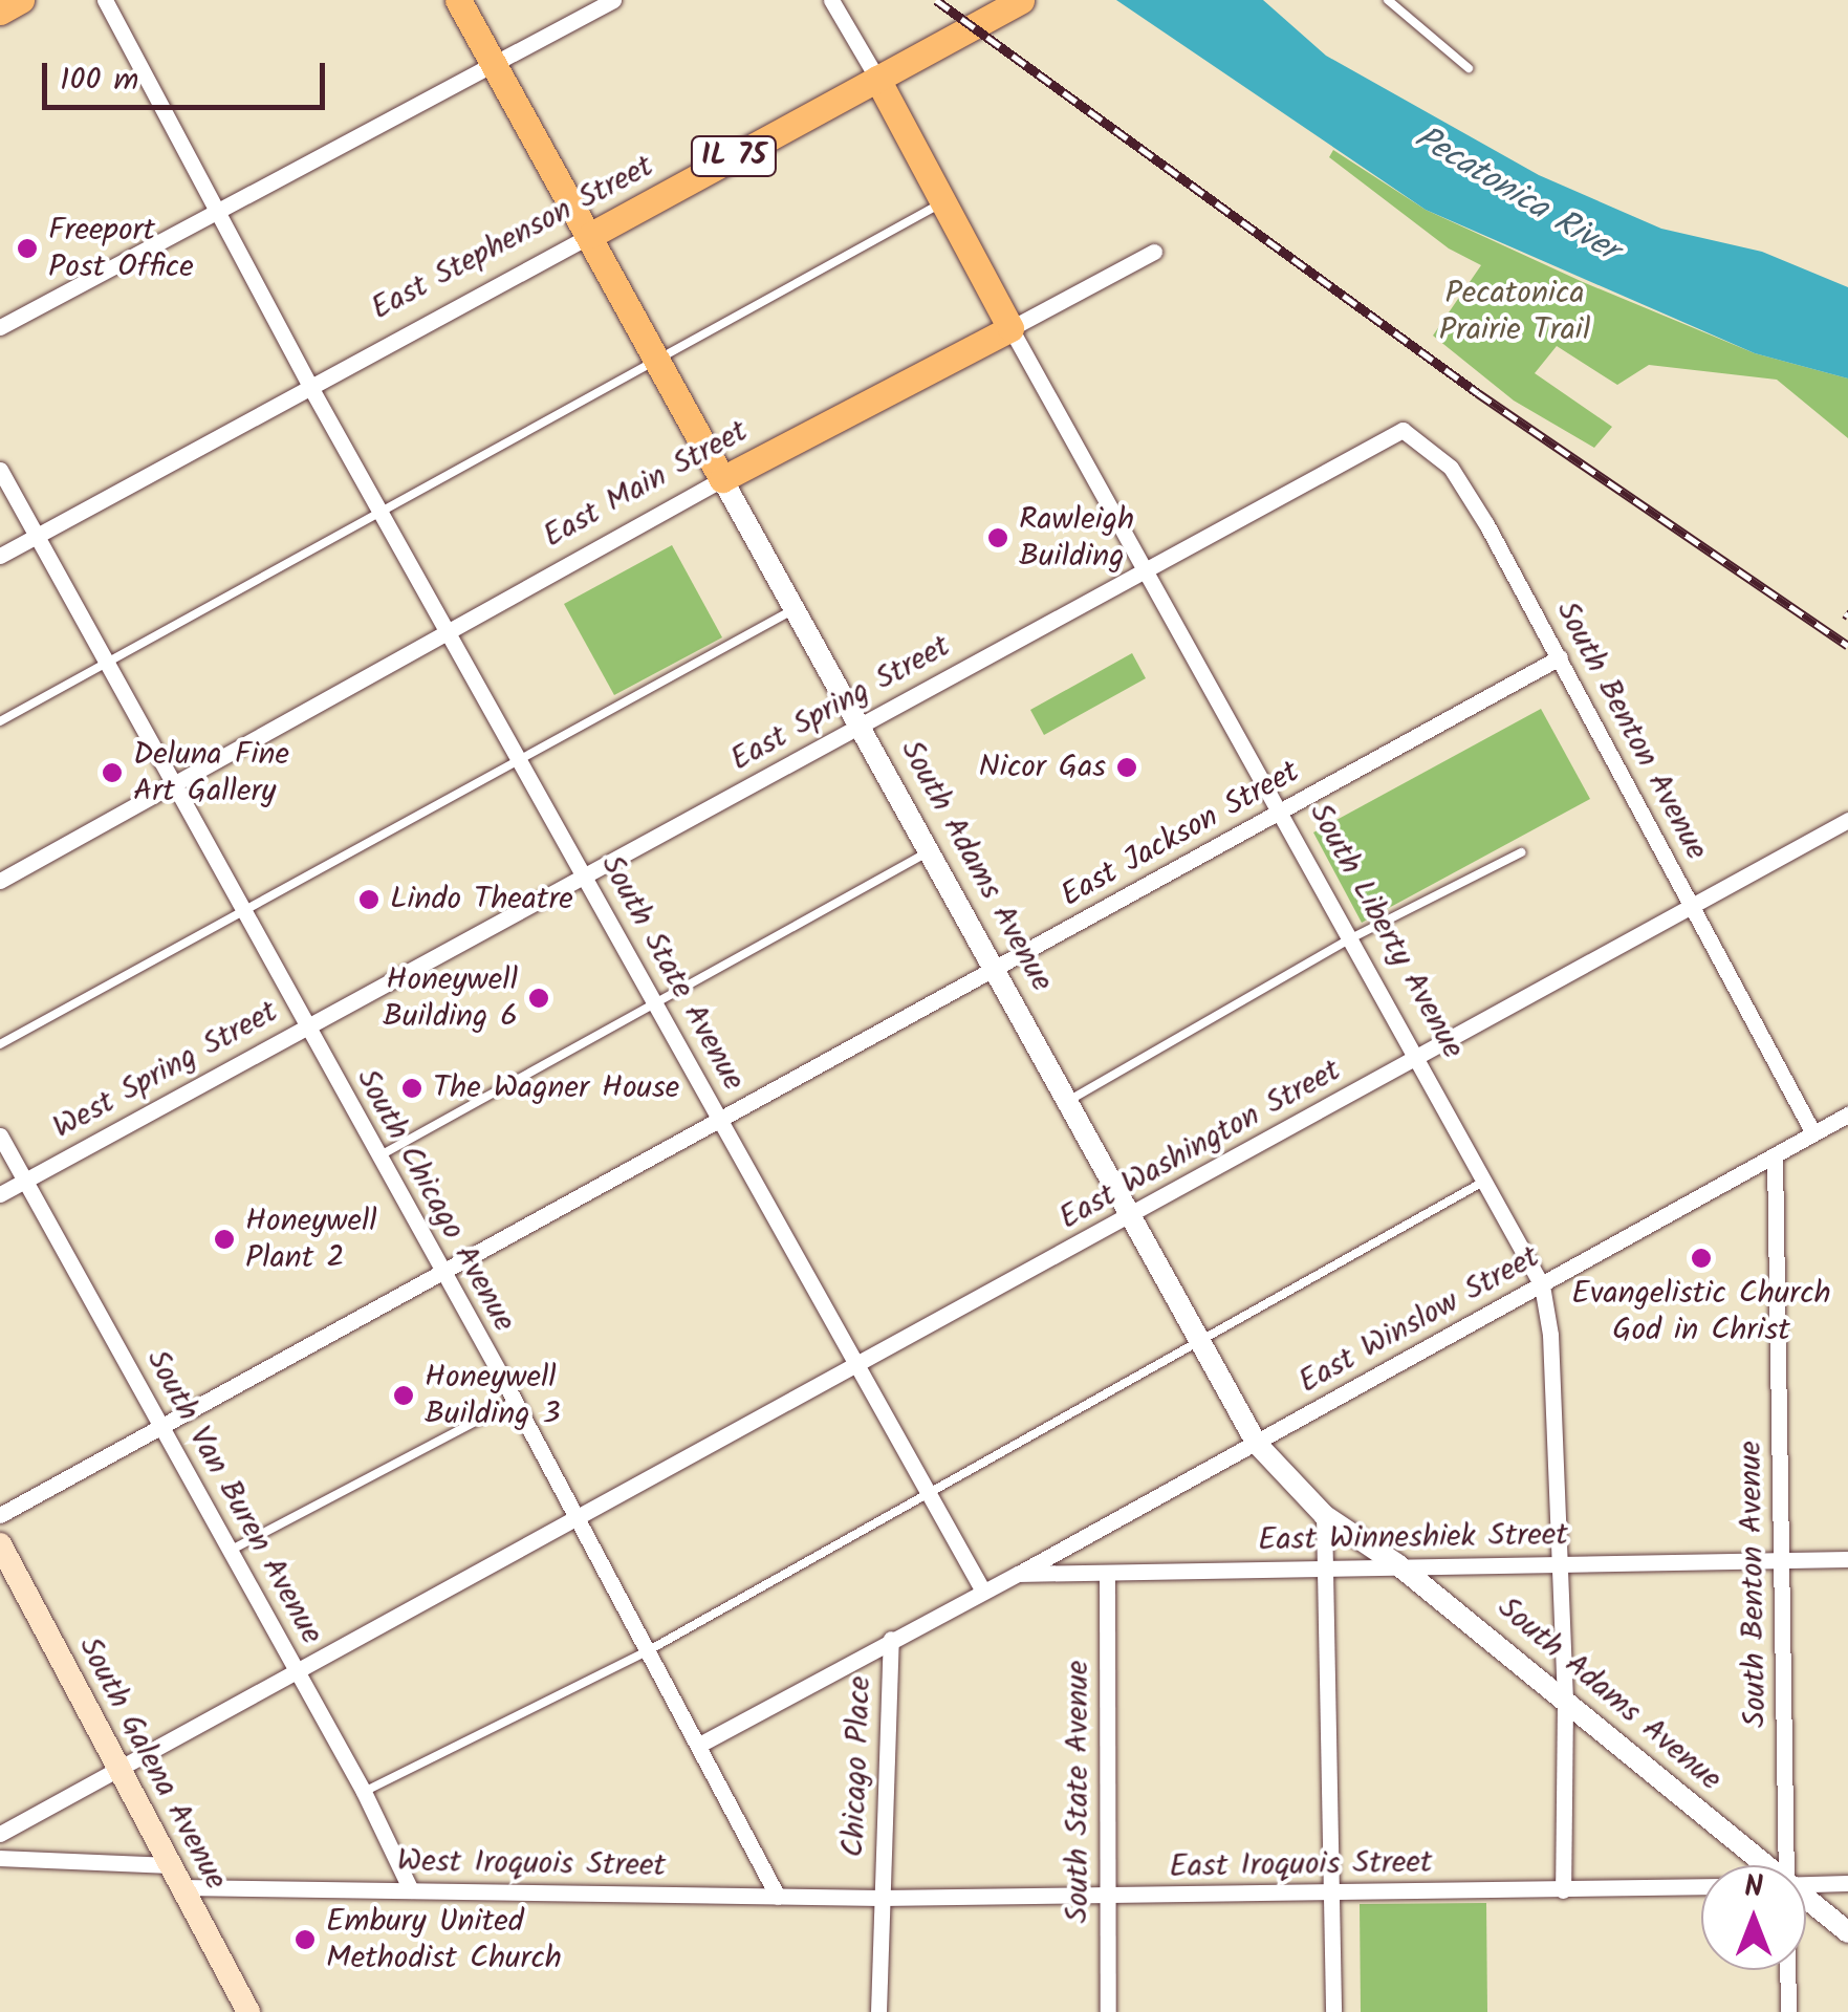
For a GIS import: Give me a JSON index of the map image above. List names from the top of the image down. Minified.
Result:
{"streets":{"main road":["IL 75","East Stephenson Street","East Main Street","South Adams Avenue","South Liberty Avenue","South Galena Avenue"],"street":["East Spring Street","South Benton Avenue","East Jackson Street","South State Avenue","West Spring Street","East Washington Street","South Chicago Avenue","East Winslow Street","South Van Buren Avenue","East Winneshiek Street","Chicago Place","West Iroquois Street","East Iroquois Street"]},"crossings":[["East Stephenson Street","South Adams Avenue"],["East Stephenson Street","South Liberty Avenue"],["East Stephenson Street","South State Avenue"],["East Stephenson Street","South Chicago Avenue"],["East Main Street","South Adams Avenue"],["East Main Street","South Liberty Avenue"],["East Main Street","South State Avenue"],["East Main Street","South Chicago Avenue"],["East Spring Street","South Benton Avenue"],["East Spring Street","South Adams Avenue"],["East Spring Street","South Liberty Avenue"],["East Spring Street","South State Avenue"],["East Spring Street","West Spring Street"],["East Spring Street","South Chicago Avenue"],["South Benton Avenue","East Jackson Street"],["South Benton Avenue","East Washington Street"],["South Benton Avenue","East Winslow Street"],["South Benton Avenue","East Winneshiek Street"],["East Jackson Street","South Adams Avenue"],["East Jackson Street","South Liberty Avenue"],["East Jackson Street","South State Avenue"],["East Jackson Street","South Chicago Avenue"],["East Jackson Street","South Van Buren Avenue"],["South Adams Avenue","South Liberty Avenue"],["South Adams Avenue","East Washington Street"],["South Adams Avenue","East Winslow Street"],["South Adams Avenue","East Winneshiek Street"],["South Liberty Avenue","East Washington Street"],["South Liberty Avenue","East Winslow Street"],["South Liberty Avenue","East Winneshiek Street"],["South Liberty Avenue","East Iroquois Street"],["South State Avenue","East Washington Street"],["South State Avenue","East Winneshiek Street"],["South State Avenue","East Iroquois Street"],["West Spring Street","South Chicago Avenue"],["West Spring Street","South Van Buren Avenue"],["East Washington Street","South Chicago Avenue"],["East Washington Street","South Van Buren Avenue"],["East Washington Street","South Galena Avenue"],["South Chicago Avenue","West Iroquois Street"],["East Winslow Street","East Winneshiek Street"],["South Van Buren Avenue","West Iroquois Street"],["South Galena Avenue","West Iroquois Street"],["Chicago Place","West Iroquois Street"],["Chicago Place","East Iroquois Street"],["West Iroquois Street","East Iroquois Street"]],"water":["Pecatonica River"],"parks":["Pecatonica Prairie Trail"],"places":["Freeport Post Office","Rawleigh Building","Nicor Gas","Deluna Fine Art Gallery","Lindo Theatre","Honeywell Building 6","The Wagner House","Honeywell Plant 2","Evangelistic Church God in Christ","Honeywell Building 3","Embury United Methodist Church"],"scale_bar":"100 m","north":"top"}
